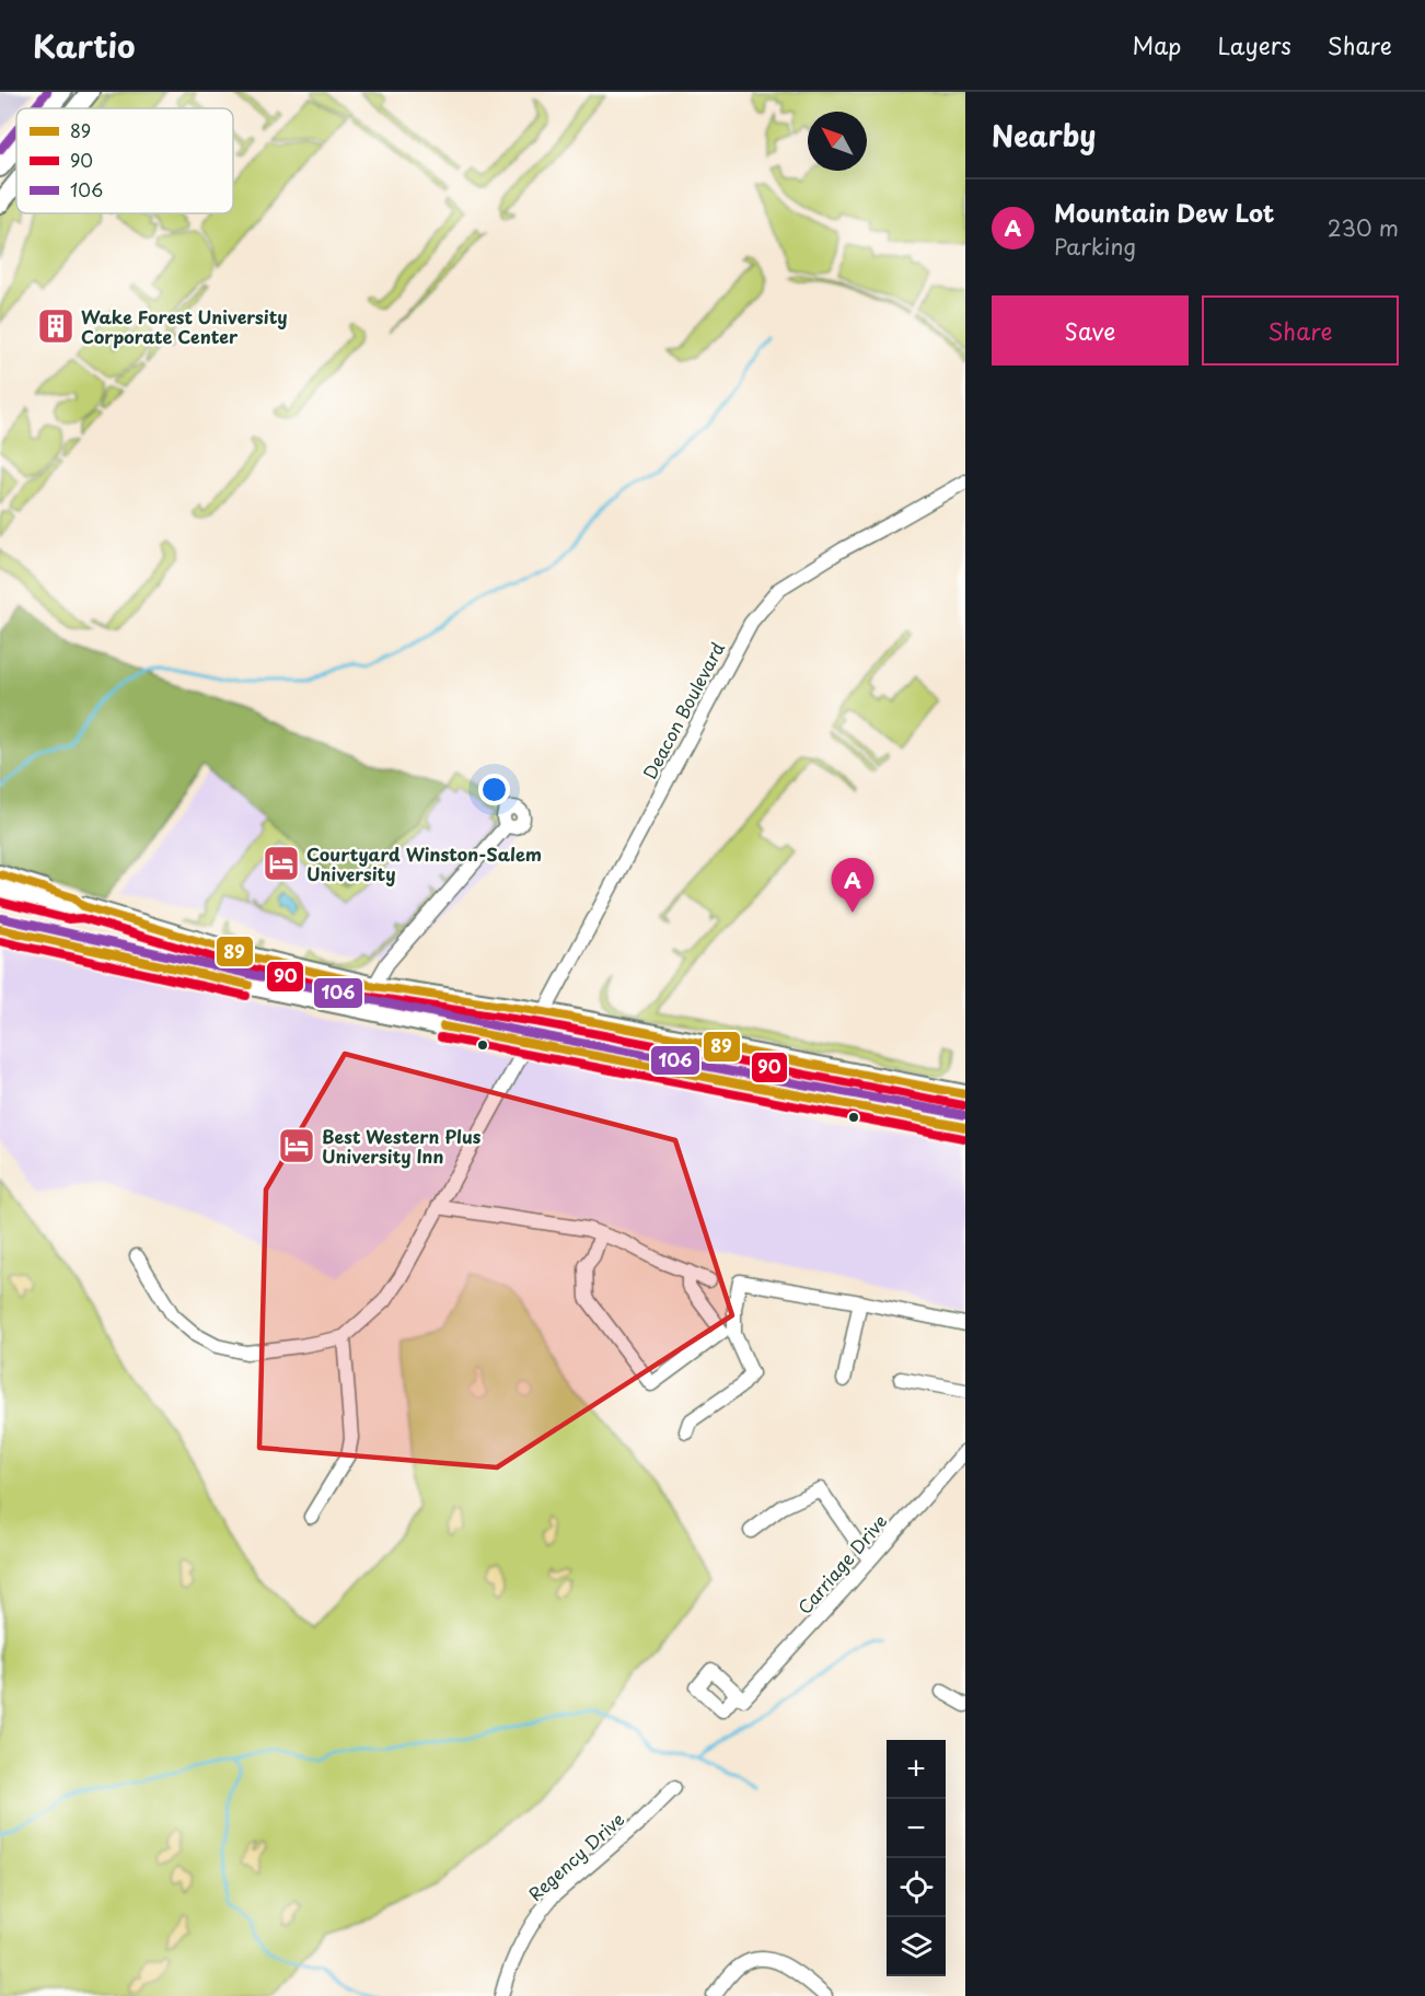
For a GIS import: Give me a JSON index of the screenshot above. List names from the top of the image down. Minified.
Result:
{"streets":{"street":["Deacon Boulevard","Carriage Drive","Regency Drive"]},"places":{"building":["Wake Forest University Corporate Center"],"hotel":["Courtyard Winston-Salem University","Best Western Plus University Inn"]},"lines":["transit line 106","transit line 89","transit line 90"],"legend":["89","90","106"],"north":"top left","page":{"header":"Kartio","nav":["Map","Layers","Share"],"heading":"Nearby","list":[{"mark":"A","name":"Mountain Dew Lot","note":"Parking","value":"230 m"}],"buttons":["Save","Share"],"pins":"A","map_buttons":["+","−"]}}
